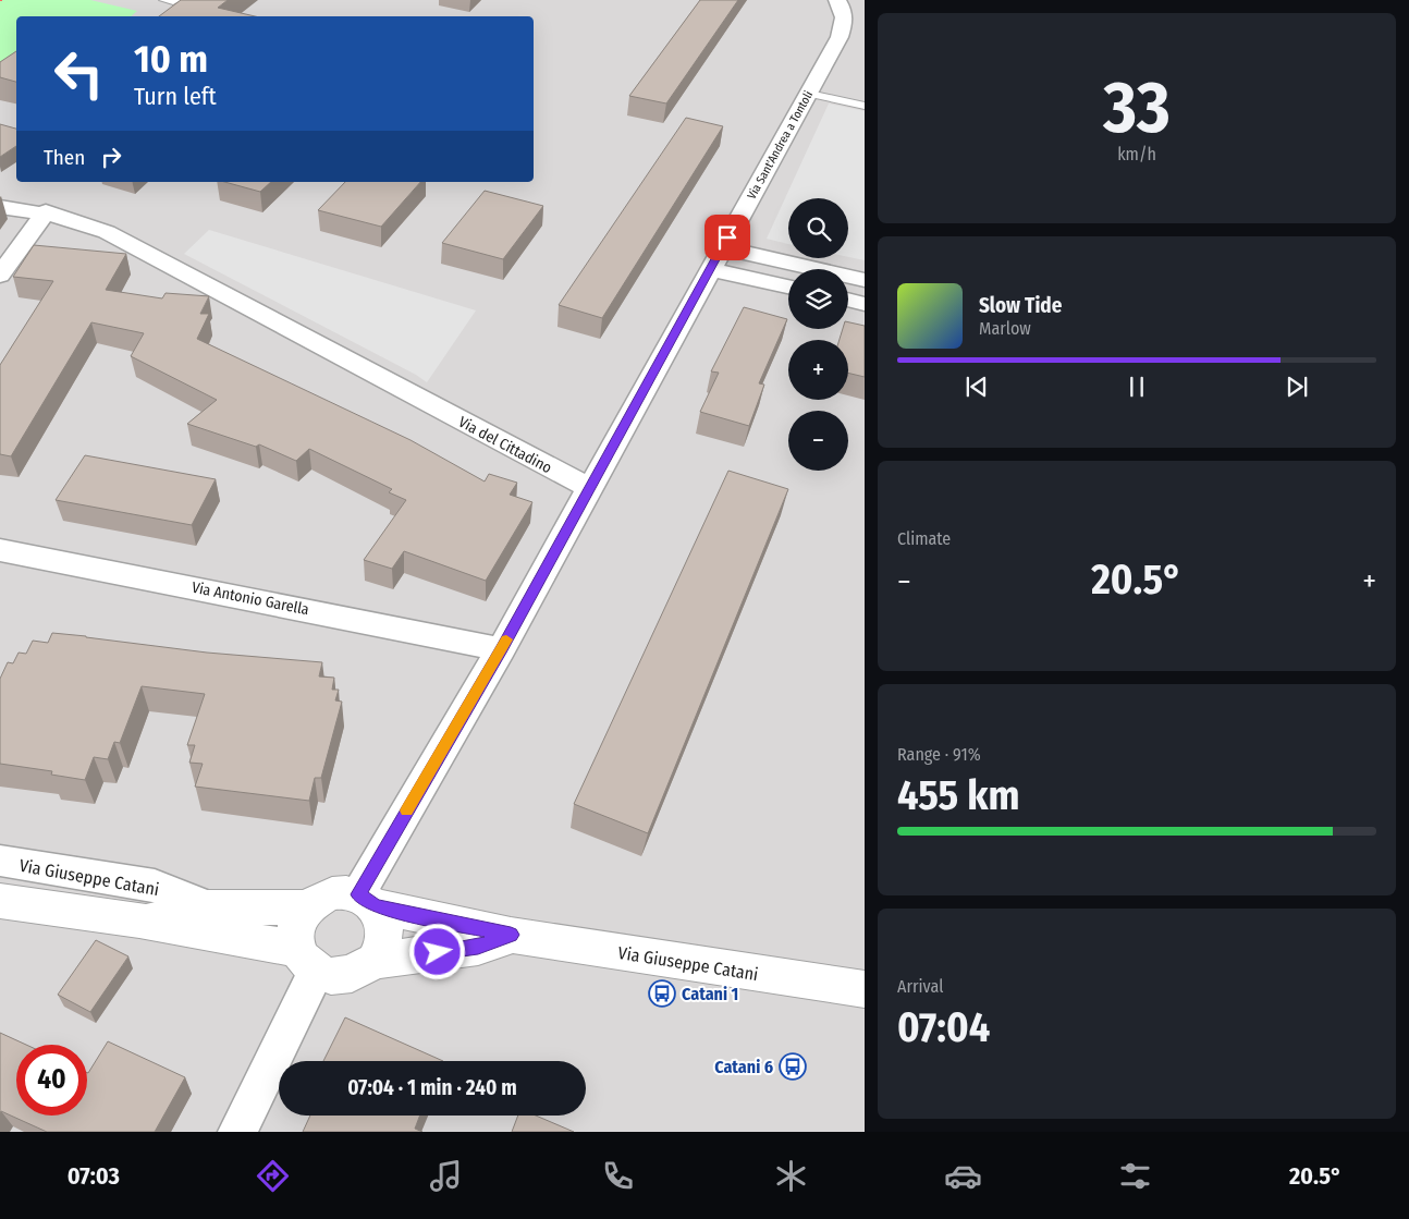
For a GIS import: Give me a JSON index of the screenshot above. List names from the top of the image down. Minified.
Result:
{"streets":{"street":["Via Sant'Andrea a Tontoli","Via del Cittadino","Via Antonio Garella","Via Giuseppe Catani"]},"crossings":[["Via Sant'Andrea a Tontoli","Via del Cittadino"]],"places":{"bus stop":["Catani 1","Catani 6"]},"page":{"tile":[["33","km/h"],"Climate",["Range · 91%","455 km"],["Arrival","07:04"]],"turn":["10 m","Turn left"],"then":"Then","map_buttons":["+","−"],"song":["Slow Tide","Marlow"],"heat":["−","20.5°","+"],"limit":"40","trip":"07:04 · 1 min · 240 m","tabs":["07:03","20.5°"]}}
